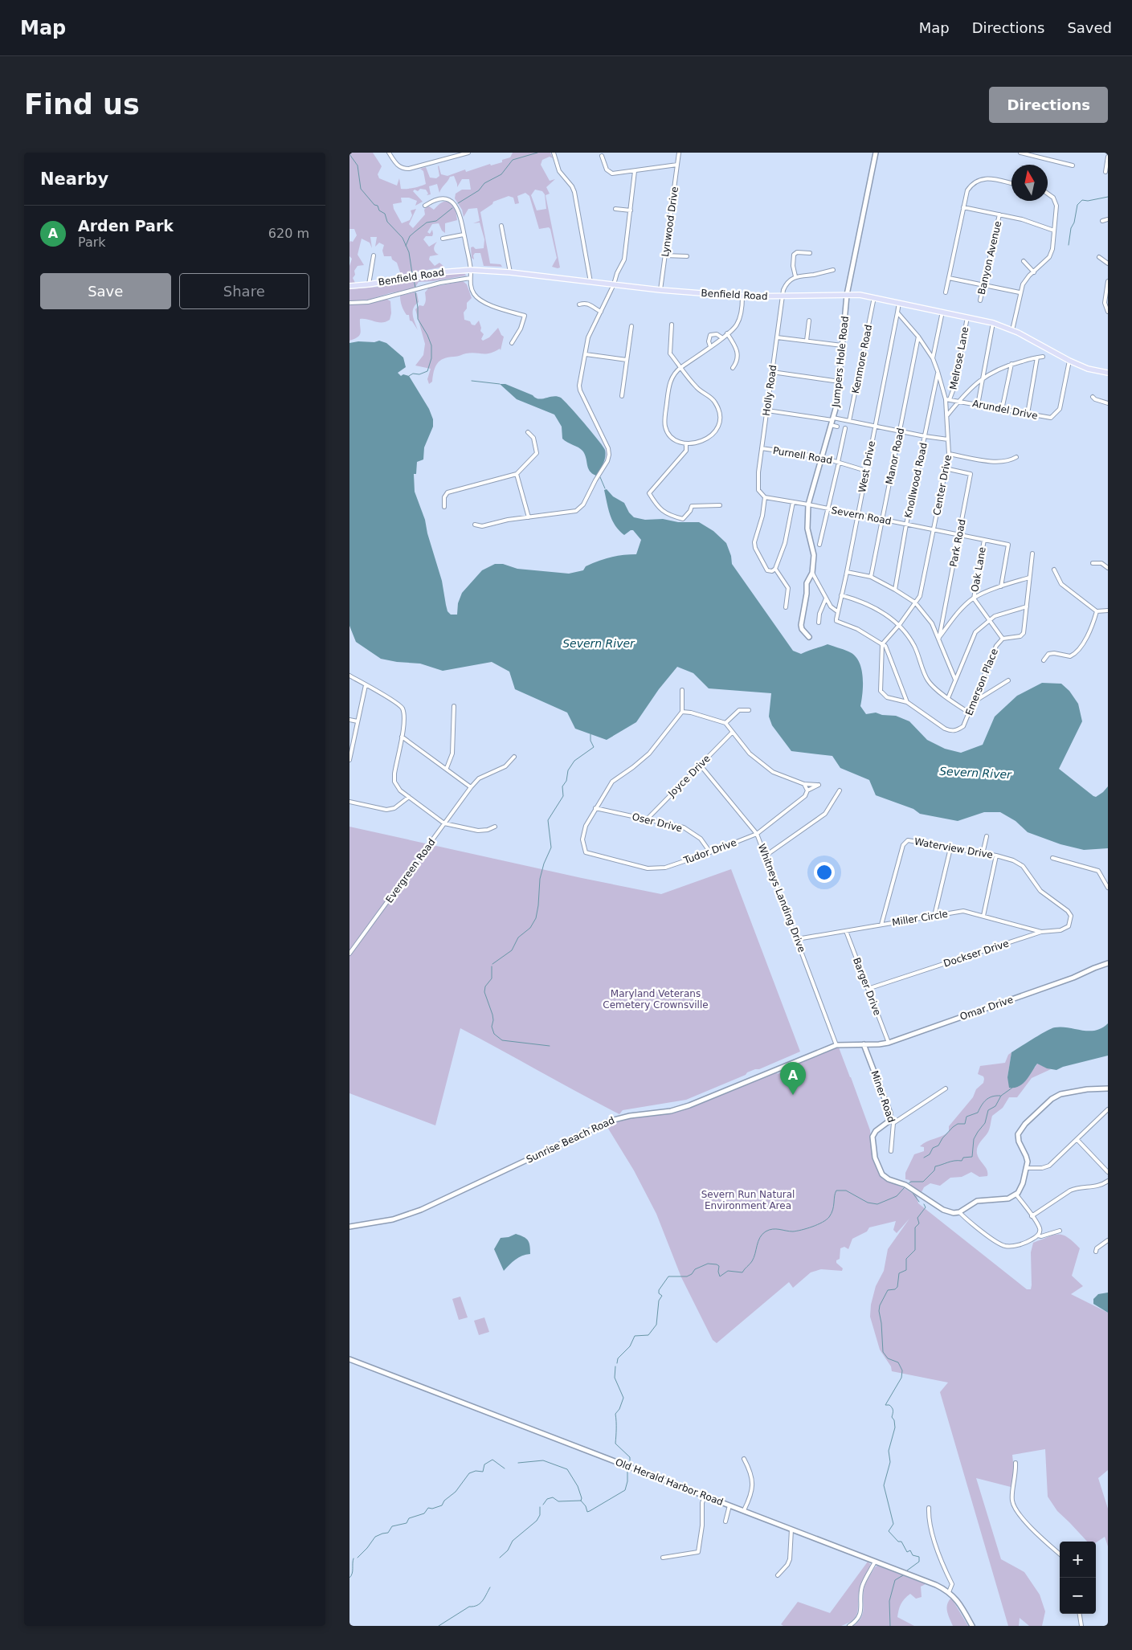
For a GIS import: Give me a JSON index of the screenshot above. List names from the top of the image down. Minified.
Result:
{"streets":{"main road":["Benfield Road"],"street":["Lynwood Drive","Banyon Avenue","Melrose Lane","Kenmore Road","Jumpers Hole Road","Holly Road","Arundel Drive","Purnell Road","Manor Road","West Drive","Knollwood Road","Center Drive","Severn Road","Park Road","Oak Lane","Emerson Place","Joyce Drive","Oser Drive","Waterview Drive","Tudor Drive","Evergreen Road","Whitneys Landing Drive","Miller Circle","Dockser Drive","Barger Drive","Omar Drive","Miner Road","Sunrise Beach Road","Old Herald Harbor Road"]},"crossings":[["Lynwood Drive","Benfield Road"],["Benfield Road","Melrose Lane"],["Benfield Road","Kenmore Road"],["Benfield Road","Jumpers Hole Road"],["Benfield Road","Holly Road"],["Benfield Road","Arundel Drive"],["Melrose Lane","Arundel Drive"],["Melrose Lane","Center Drive"],["Jumpers Hole Road","Purnell Road"],["Jumpers Hole Road","Severn Road"],["Holly Road","Purnell Road"],["Holly Road","Severn Road"],["Arundel Drive","Center Drive"],["Purnell Road","West Drive"],["Manor Road","Center Drive"],["Manor Road","Severn Road"],["West Drive","Center Drive"],["West Drive","Severn Road"],["Knollwood Road","Center Drive"],["Knollwood Road","Severn Road"],["Center Drive","Severn Road"],["Center Drive","Park Road"],["Severn Road","Park Road"],["Severn Road","Oak Lane"],["Joyce Drive","Oser Drive"],["Joyce Drive","Whitneys Landing Drive"],["Oser Drive","Tudor Drive"],["Waterview Drive","Miller Circle"],["Waterview Drive","Dockser Drive"],["Tudor Drive","Whitneys Landing Drive"],["Whitneys Landing Drive","Miller Circle"],["Whitneys Landing Drive","Sunrise Beach Road"],["Miller Circle","Dockser Drive"],["Miller Circle","Barger Drive"],["Dockser Drive","Barger Drive"],["Barger Drive","Omar Drive"],["Omar Drive","Miner Road"],["Omar Drive","Sunrise Beach Road"],["Miner Road","Sunrise Beach Road"]],"water":["Severn River"],"parks":["Maryland Veterans Cemetery Crownsville","Severn Run Natural Environment Area"],"north":"top","page":{"header":"Map","nav":["Map","Directions","Saved"],"buttons":["Directions",["Save","Share"]],"title":"Find us","heading":"Nearby","list":[{"mark":"A","name":"Arden Park","note":"Park","value":"620 m"}],"pins":"A","map_buttons":["+","−"]}}
